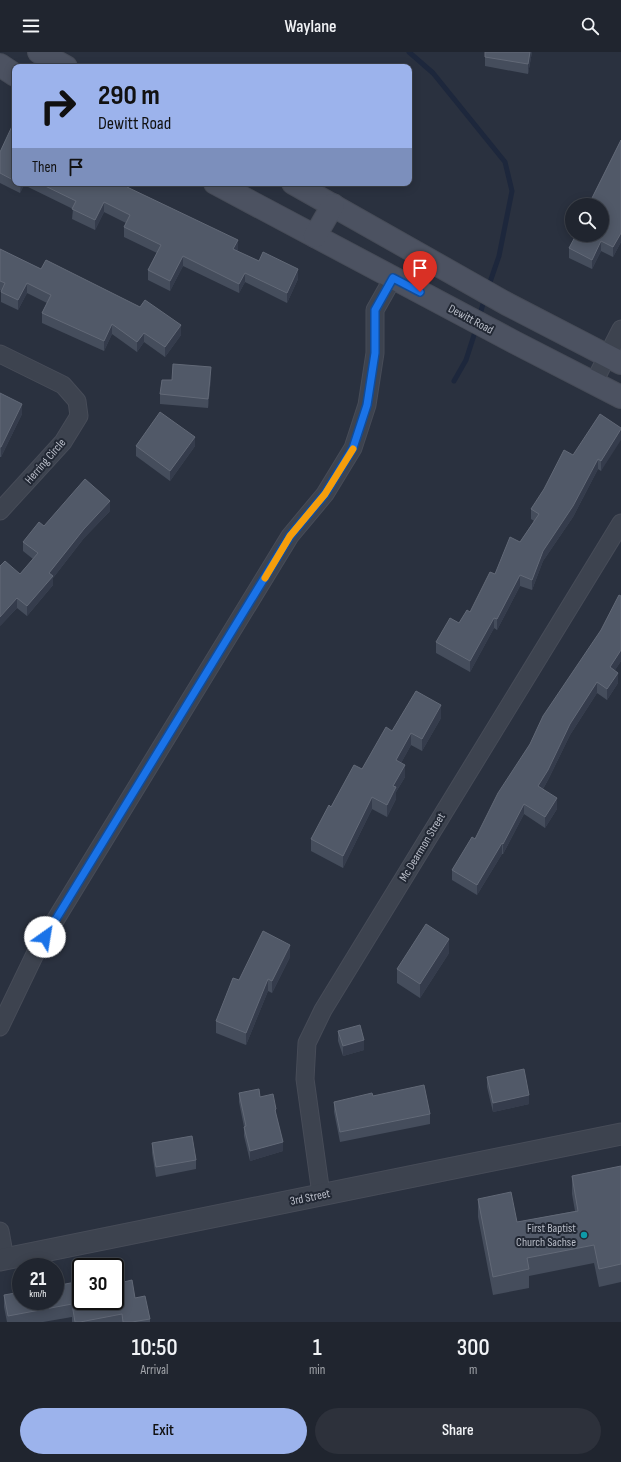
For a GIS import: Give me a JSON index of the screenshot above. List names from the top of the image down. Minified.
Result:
{"streets":{"main road":["Dewitt Road"],"street":["Herring Circle","Mc Dearmon Street","3rd Street"]},"crossings":[["Mc Dearmon Street","3rd Street"]],"places":["First Baptist Church Sachse"],"page":{"header":"Waylane","turn":["290 m","Dewitt Road"],"then":"Then","speed":"21 km/h","limit":"30","eta":["10:50","Arrival","1","min","300","m"],"buttons":["Exit","Share"]}}
